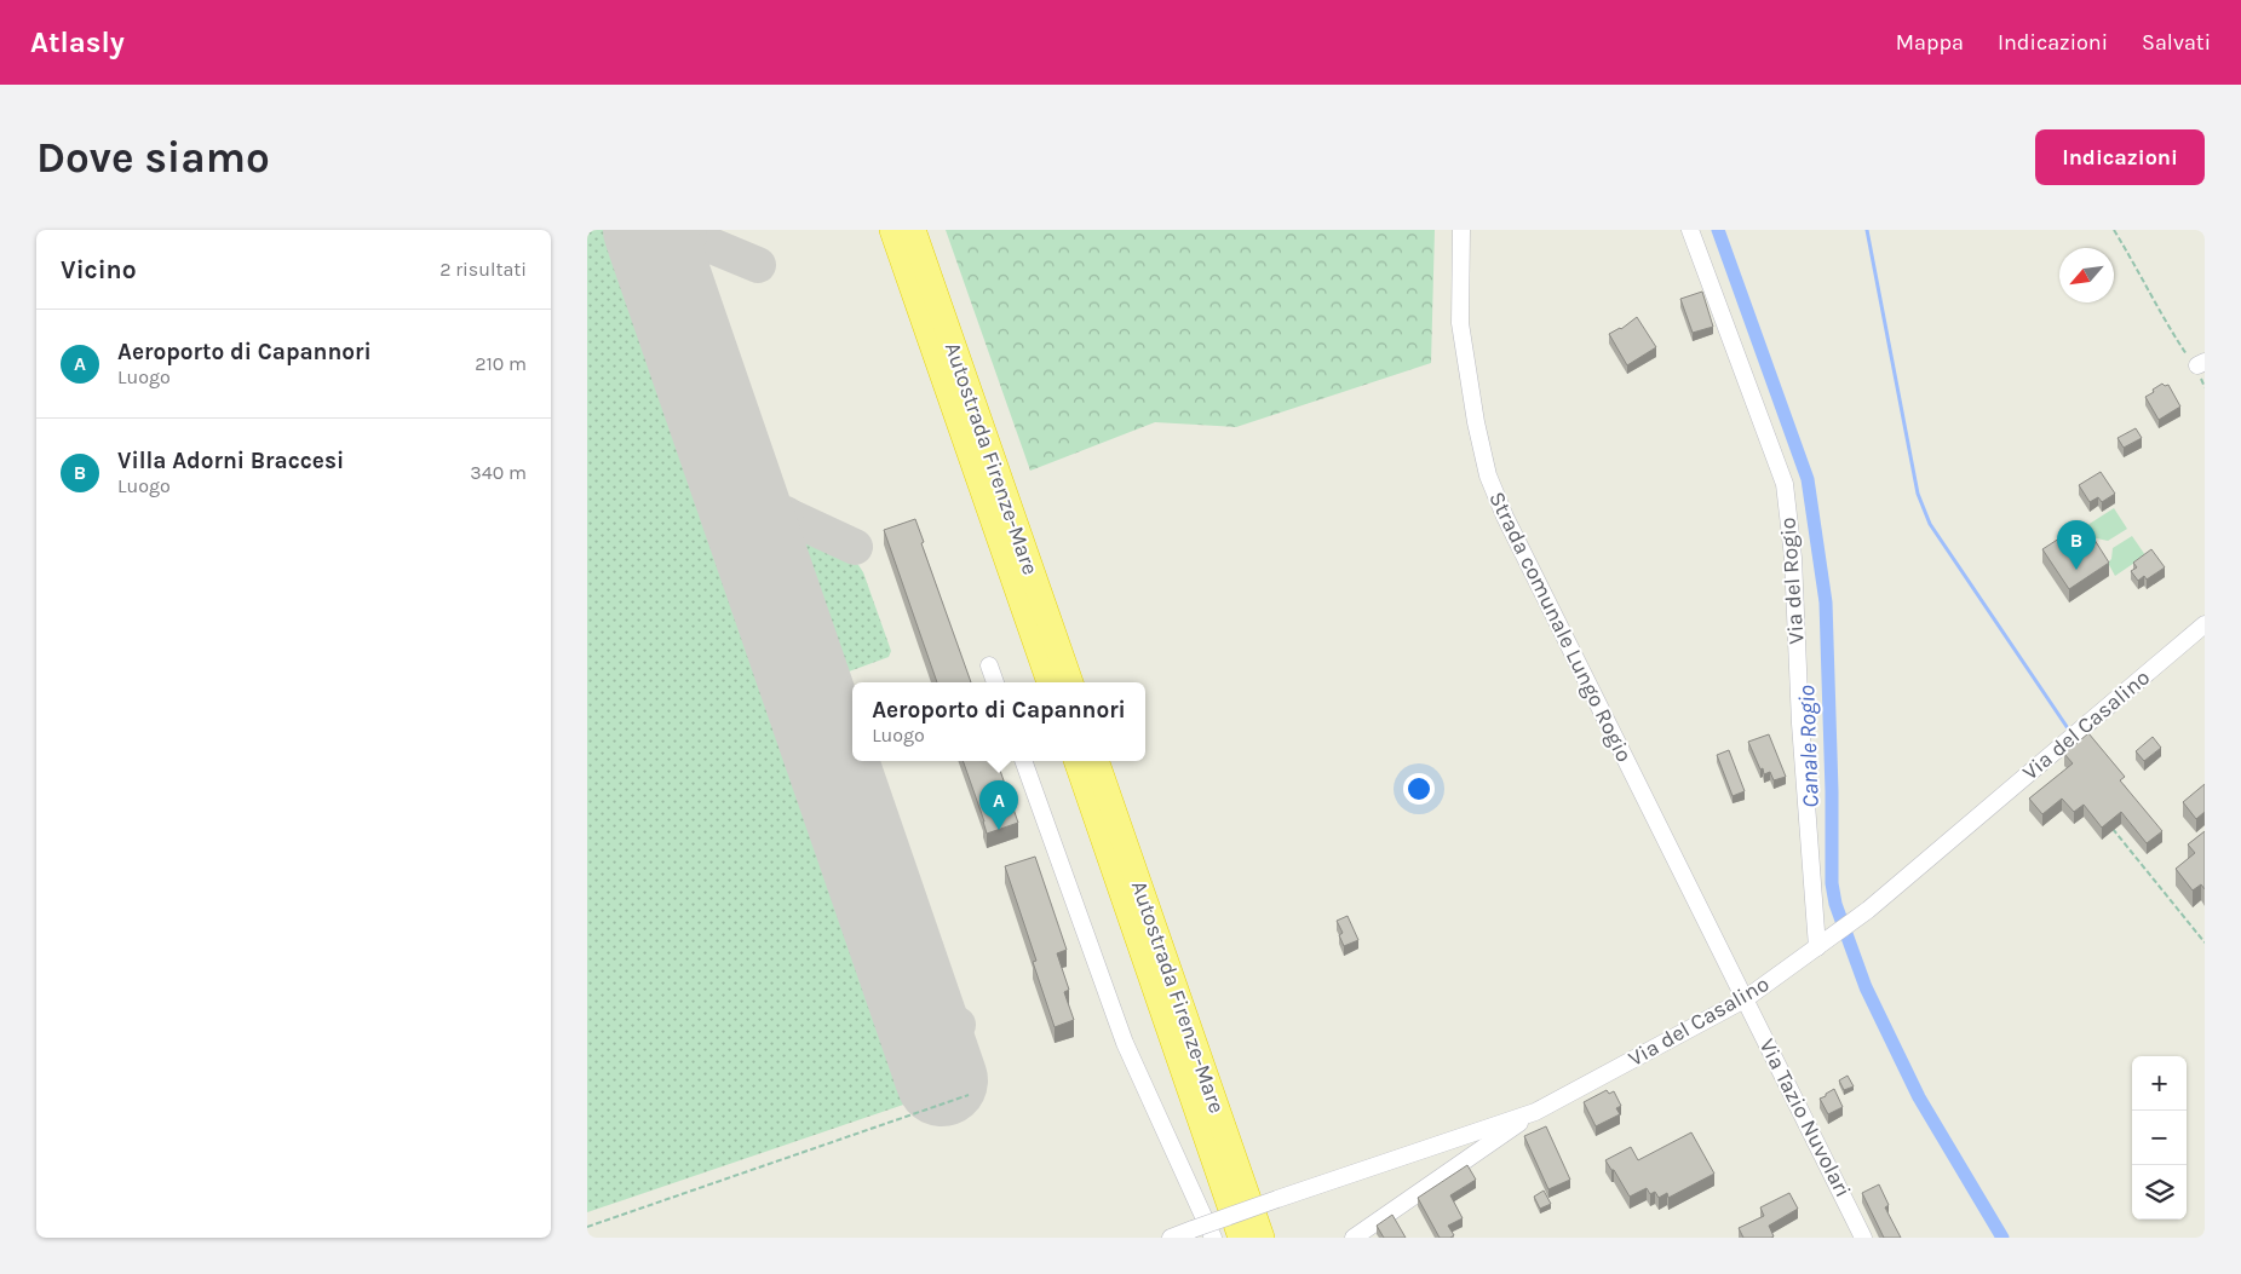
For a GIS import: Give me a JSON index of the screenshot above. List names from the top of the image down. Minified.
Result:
{"streets":{"highway":["Autostrada Firenze-Mare"],"street":["Via del Rogio","Strada comunale Lungo Rogio","Via del Casalino","Via Tazio Nuvolari"]},"crossings":[["Via del Rogio","Via del Casalino"],["Strada comunale Lungo Rogio","Via del Casalino"],["Strada comunale Lungo Rogio","Via Tazio Nuvolari"],["Via del Casalino","Via Tazio Nuvolari"]],"water":["Canale Rogio"],"north":"bottom left","page":{"header":"Atlasly","nav":["Mappa","Indicazioni","Salvati"],"buttons":"Indicazioni","title":"Dove siamo","heading":["Vicino","2 risultati"],"list":[{"mark":"A","name":"Aeroporto di Capannori","note":"Luogo","value":"210 m"},{"mark":"B","name":"Villa Adorni Braccesi","note":"Luogo","value":"340 m"}],"pins":["B","A"],"popup":["Aeroporto di Capannori","Luogo"],"map_buttons":["+","−"]}}
